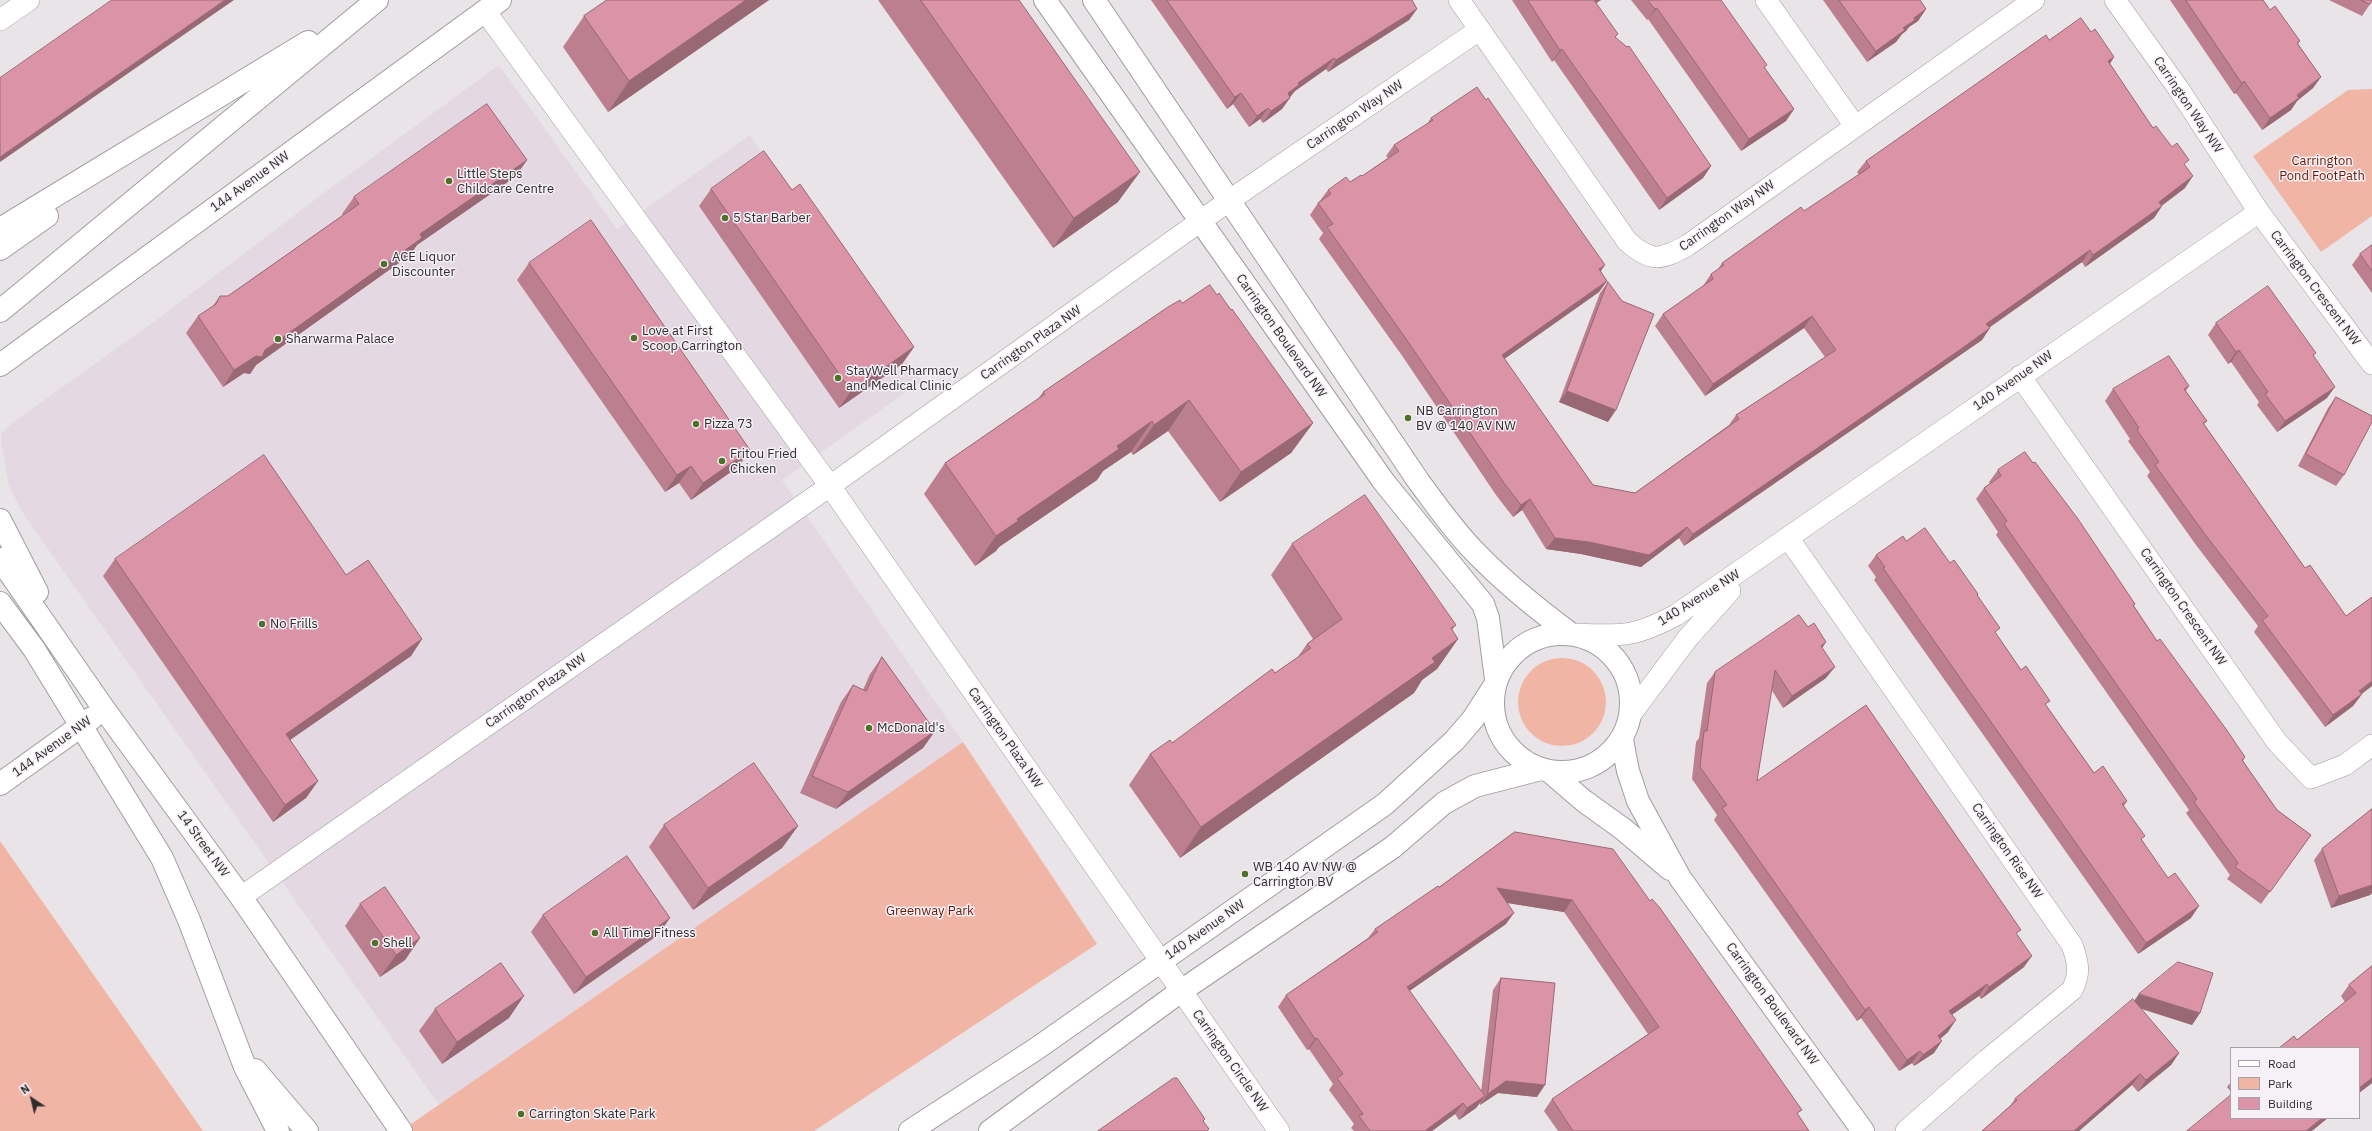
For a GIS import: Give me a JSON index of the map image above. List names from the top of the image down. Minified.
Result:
{"streets":{"street":["Carrington Way NW","144 Avenue NW","Carrington Crescent NW","Carrington Boulevard NW","Carrington Plaza NW","140 Avenue NW","14 Street NW","Carrington Rise NW","Carrington Circle NW"]},"crossings":[["Carrington Way NW","Carrington Crescent NW"],["Carrington Way NW","Carrington Plaza NW"],["Carrington Way NW","140 Avenue NW"],["144 Avenue NW","14 Street NW"],["Carrington Crescent NW","140 Avenue NW"],["Carrington Boulevard NW","Carrington Plaza NW"],["Carrington Boulevard NW","140 Avenue NW"],["Carrington Plaza NW","140 Avenue NW"],["Carrington Plaza NW","14 Street NW"],["Carrington Plaza NW","Carrington Circle NW"],["140 Avenue NW","Carrington Rise NW"],["140 Avenue NW","Carrington Circle NW"]],"parks":["Carrington Pond FootPath","Greenway Park"],"places":["Little Steps Childcare Centre","5 Star Barber","ACE Liquor Discounter","Love at First Scoop Carrington","Sharwarma Palace","StayWell Pharmacy and Medical Clinic","NB Carrington BV @ 140 AV NW","Pizza 73","Fritou Fried Chicken","No Frills","McDonald's","WB 140 AV NW @ Carrington BV","All Time Fitness","Shell","Carrington Skate Park"],"legend":["Road","Park","Building"],"north":"top left"}
